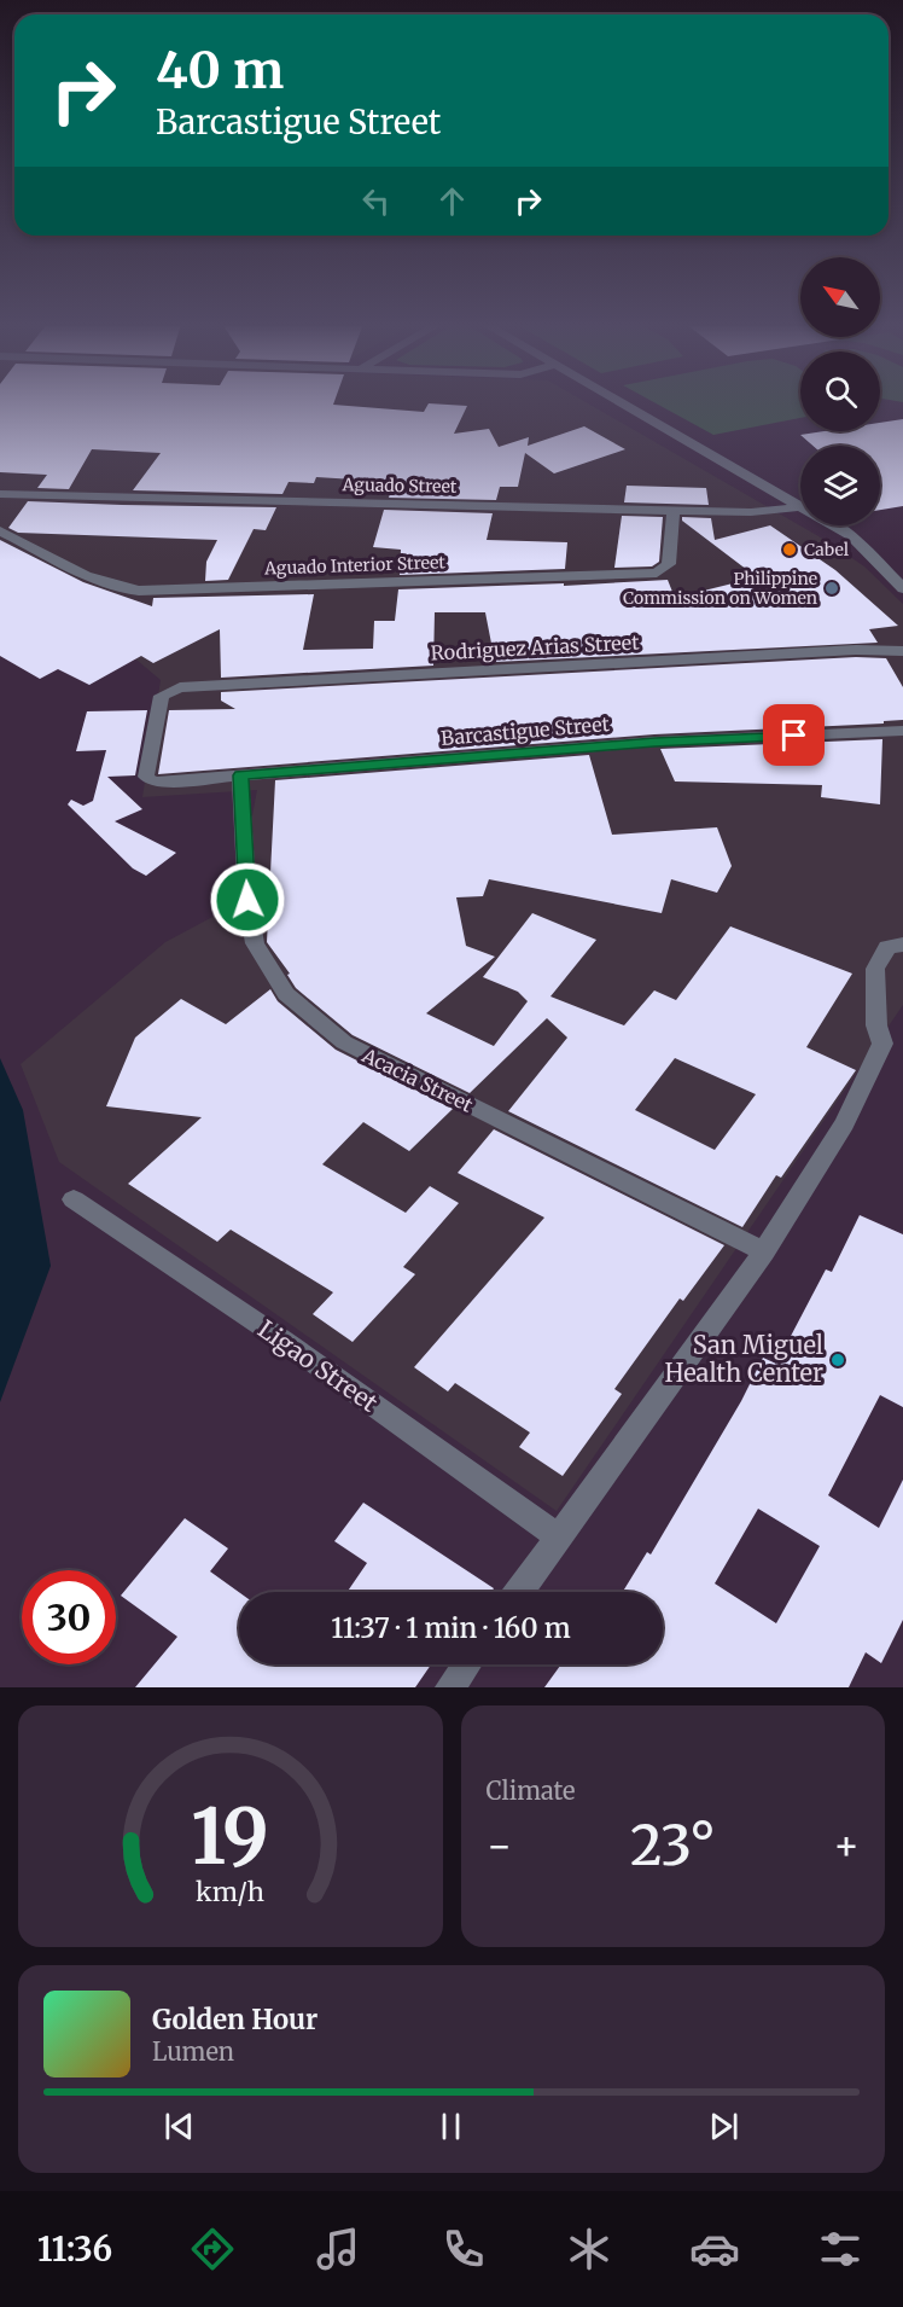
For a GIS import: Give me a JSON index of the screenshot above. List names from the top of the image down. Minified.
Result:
{"streets":{"street":["Aguado Street","Aguado Interior Street","Rodriguez Arias Street","Barcastigue Street","Acacia Street","Ligao Street"]},"crossings":[["Aguado Street","Aguado Interior Street"],["Rodriguez Arias Street","Barcastigue Street"],["Barcastigue Street","Acacia Street"]],"places":["Cabel","Philippine Commission on Women","San Miguel Health Center"],"north":"top left","page":{"turn":["40 m","Barcastigue Street"],"limit":"30","trip":"11:37 · 1 min · 160 m","tile":"Climate","heat":["−","23°","+"],"song":["Golden Hour","Lumen"],"tabs":"11:36","gauge":["19","km/h"]}}
